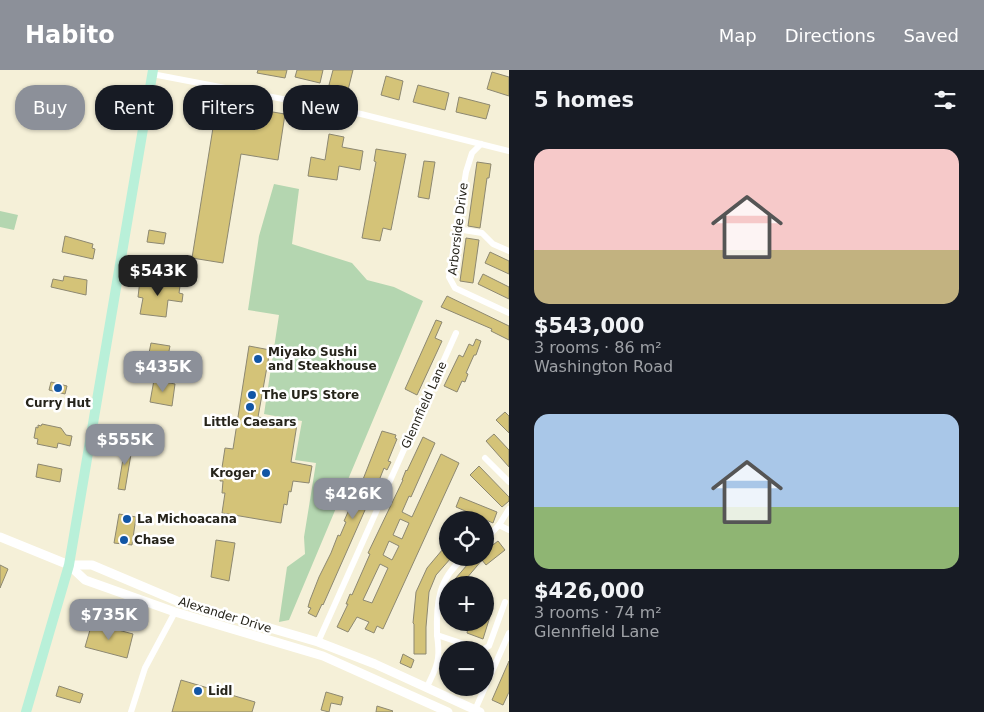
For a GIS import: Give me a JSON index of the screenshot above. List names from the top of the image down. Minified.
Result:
{"streets":{"main road":["Alexander Drive"],"street":["Arborside Drive","Glennfield Lane"]},"crossings":[["Glennfield Lane","Alexander Drive"]],"places":["Miyako Sushi and Steakhouse","Curry Hut","The UPS Store","Little Caesars","Kroger","La Michoacana","Chase","Lidl"],"page":{"header":"Habito","nav":["Map","Directions","Saved"],"heading":"5 homes","chip":["Buy","Rent","Filters","New"],"list":[{"name":"$543,000","note":"3 rooms · 86 m² · Washington Road"},{"name":"$426,000","note":"3 rooms · 74 m² · Glennfield Lane"}],"price":["$543K","$435K","$555K","$426K","$735K"],"map_buttons":["+","−"]}}
